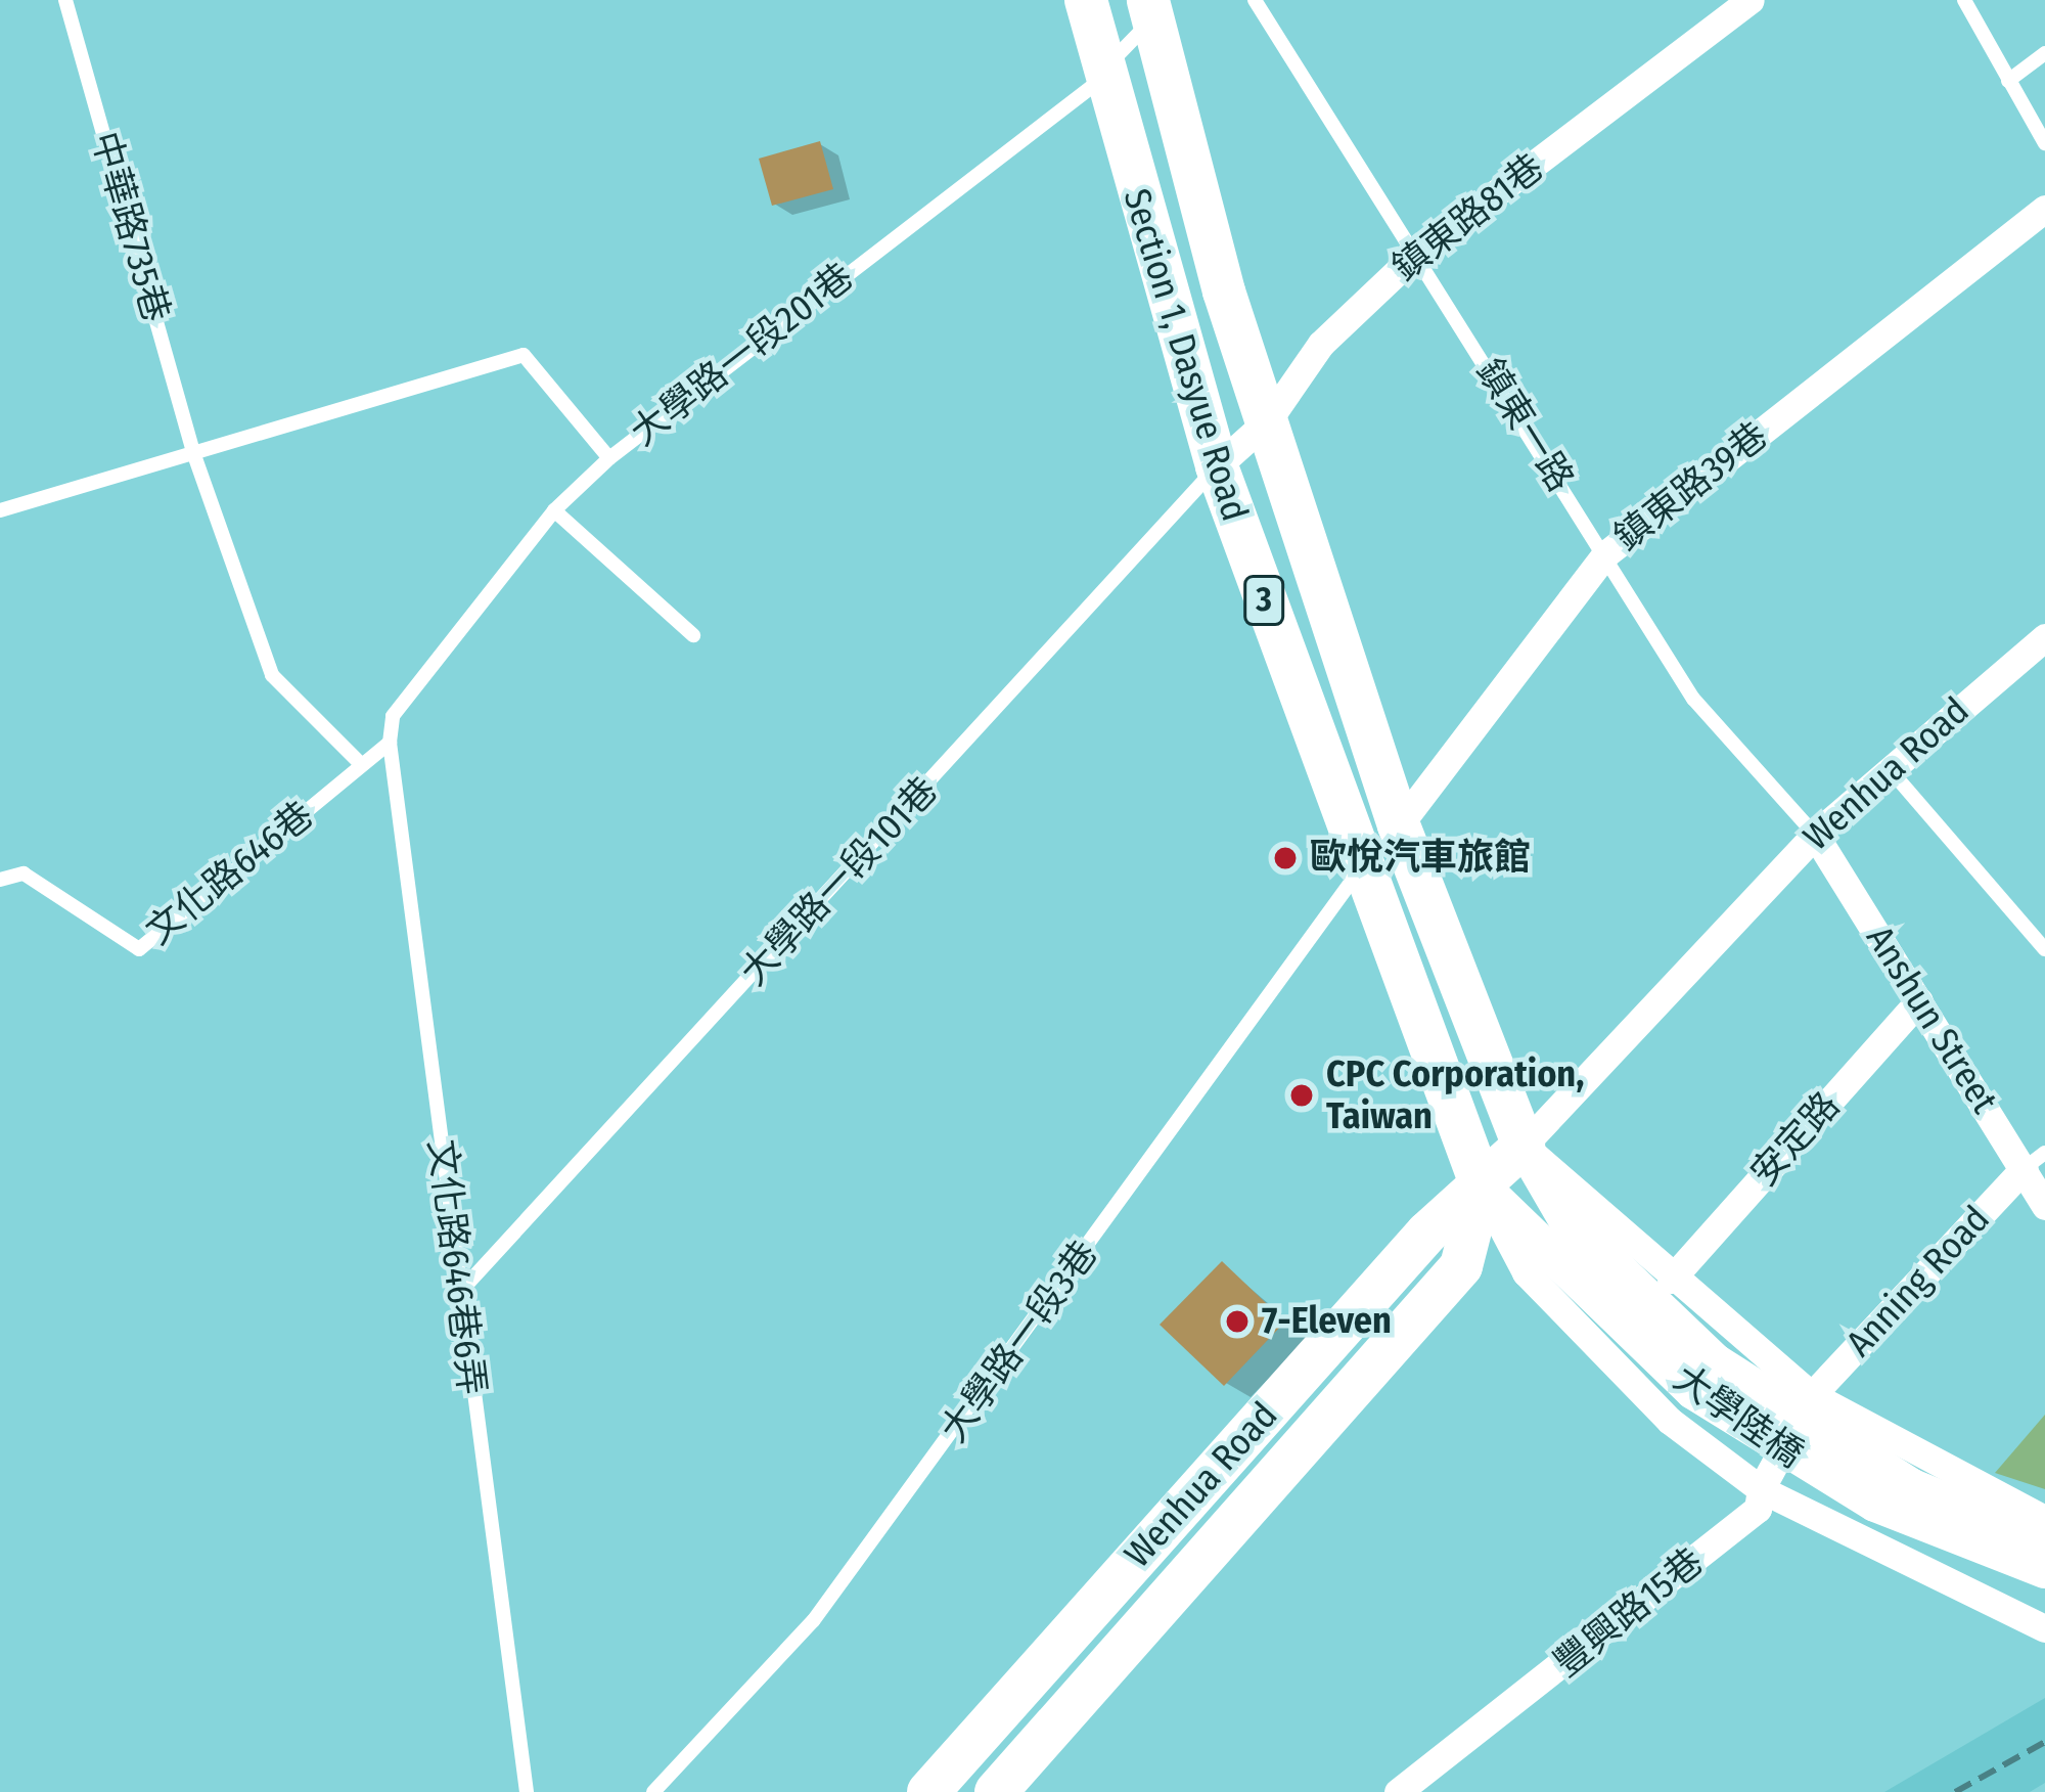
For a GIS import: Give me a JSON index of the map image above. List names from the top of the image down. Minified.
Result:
{"streets":{"main road":["Section 1, Dasyue Road","3","Wenhua Road"],"street":["鎮東路81巷","鎮東路39巷","Anshun Street","安定路","Anning Road","大學陸橋","豐興路15巷"],"lane":["中華路735巷","大學路一段201巷","鎮東一路","文化路646巷","大學路一段101巷","文化路646巷6弄","大學路一段3巷"]},"crossings":[["鎮東路81巷","Section 1, Dasyue Road"],["鎮東路81巷","鎮東一路"],["鎮東路81巷","大學路一段101巷"],["中華路735巷","文化路646巷"],["大學路一段201巷","Section 1, Dasyue Road"],["大學路一段201巷","文化路646巷"],["大學路一段201巷","文化路646巷6弄"],["Section 1, Dasyue Road","鎮東路39巷"],["Section 1, Dasyue Road","Wenhua Road"],["Section 1, Dasyue Road","大學路一段101巷"],["Section 1, Dasyue Road","大學路一段3巷"],["Section 1, Dasyue Road","大學陸橋"],["鎮東一路","鎮東路39巷"],["鎮東一路","Wenhua Road"],["鎮東一路","Anshun Street"],["Wenhua Road","Anshun Street"],["Wenhua Road","大學陸橋"],["文化路646巷","文化路646巷6弄"],["大學路一段101巷","文化路646巷6弄"],["Anshun Street","安定路"],["Anshun Street","Anning Road"],["Anning Road","豐興路15巷"]],"places":["歐悅汽車旅館","CPC Corporation, Taiwan","7-Eleven"]}
